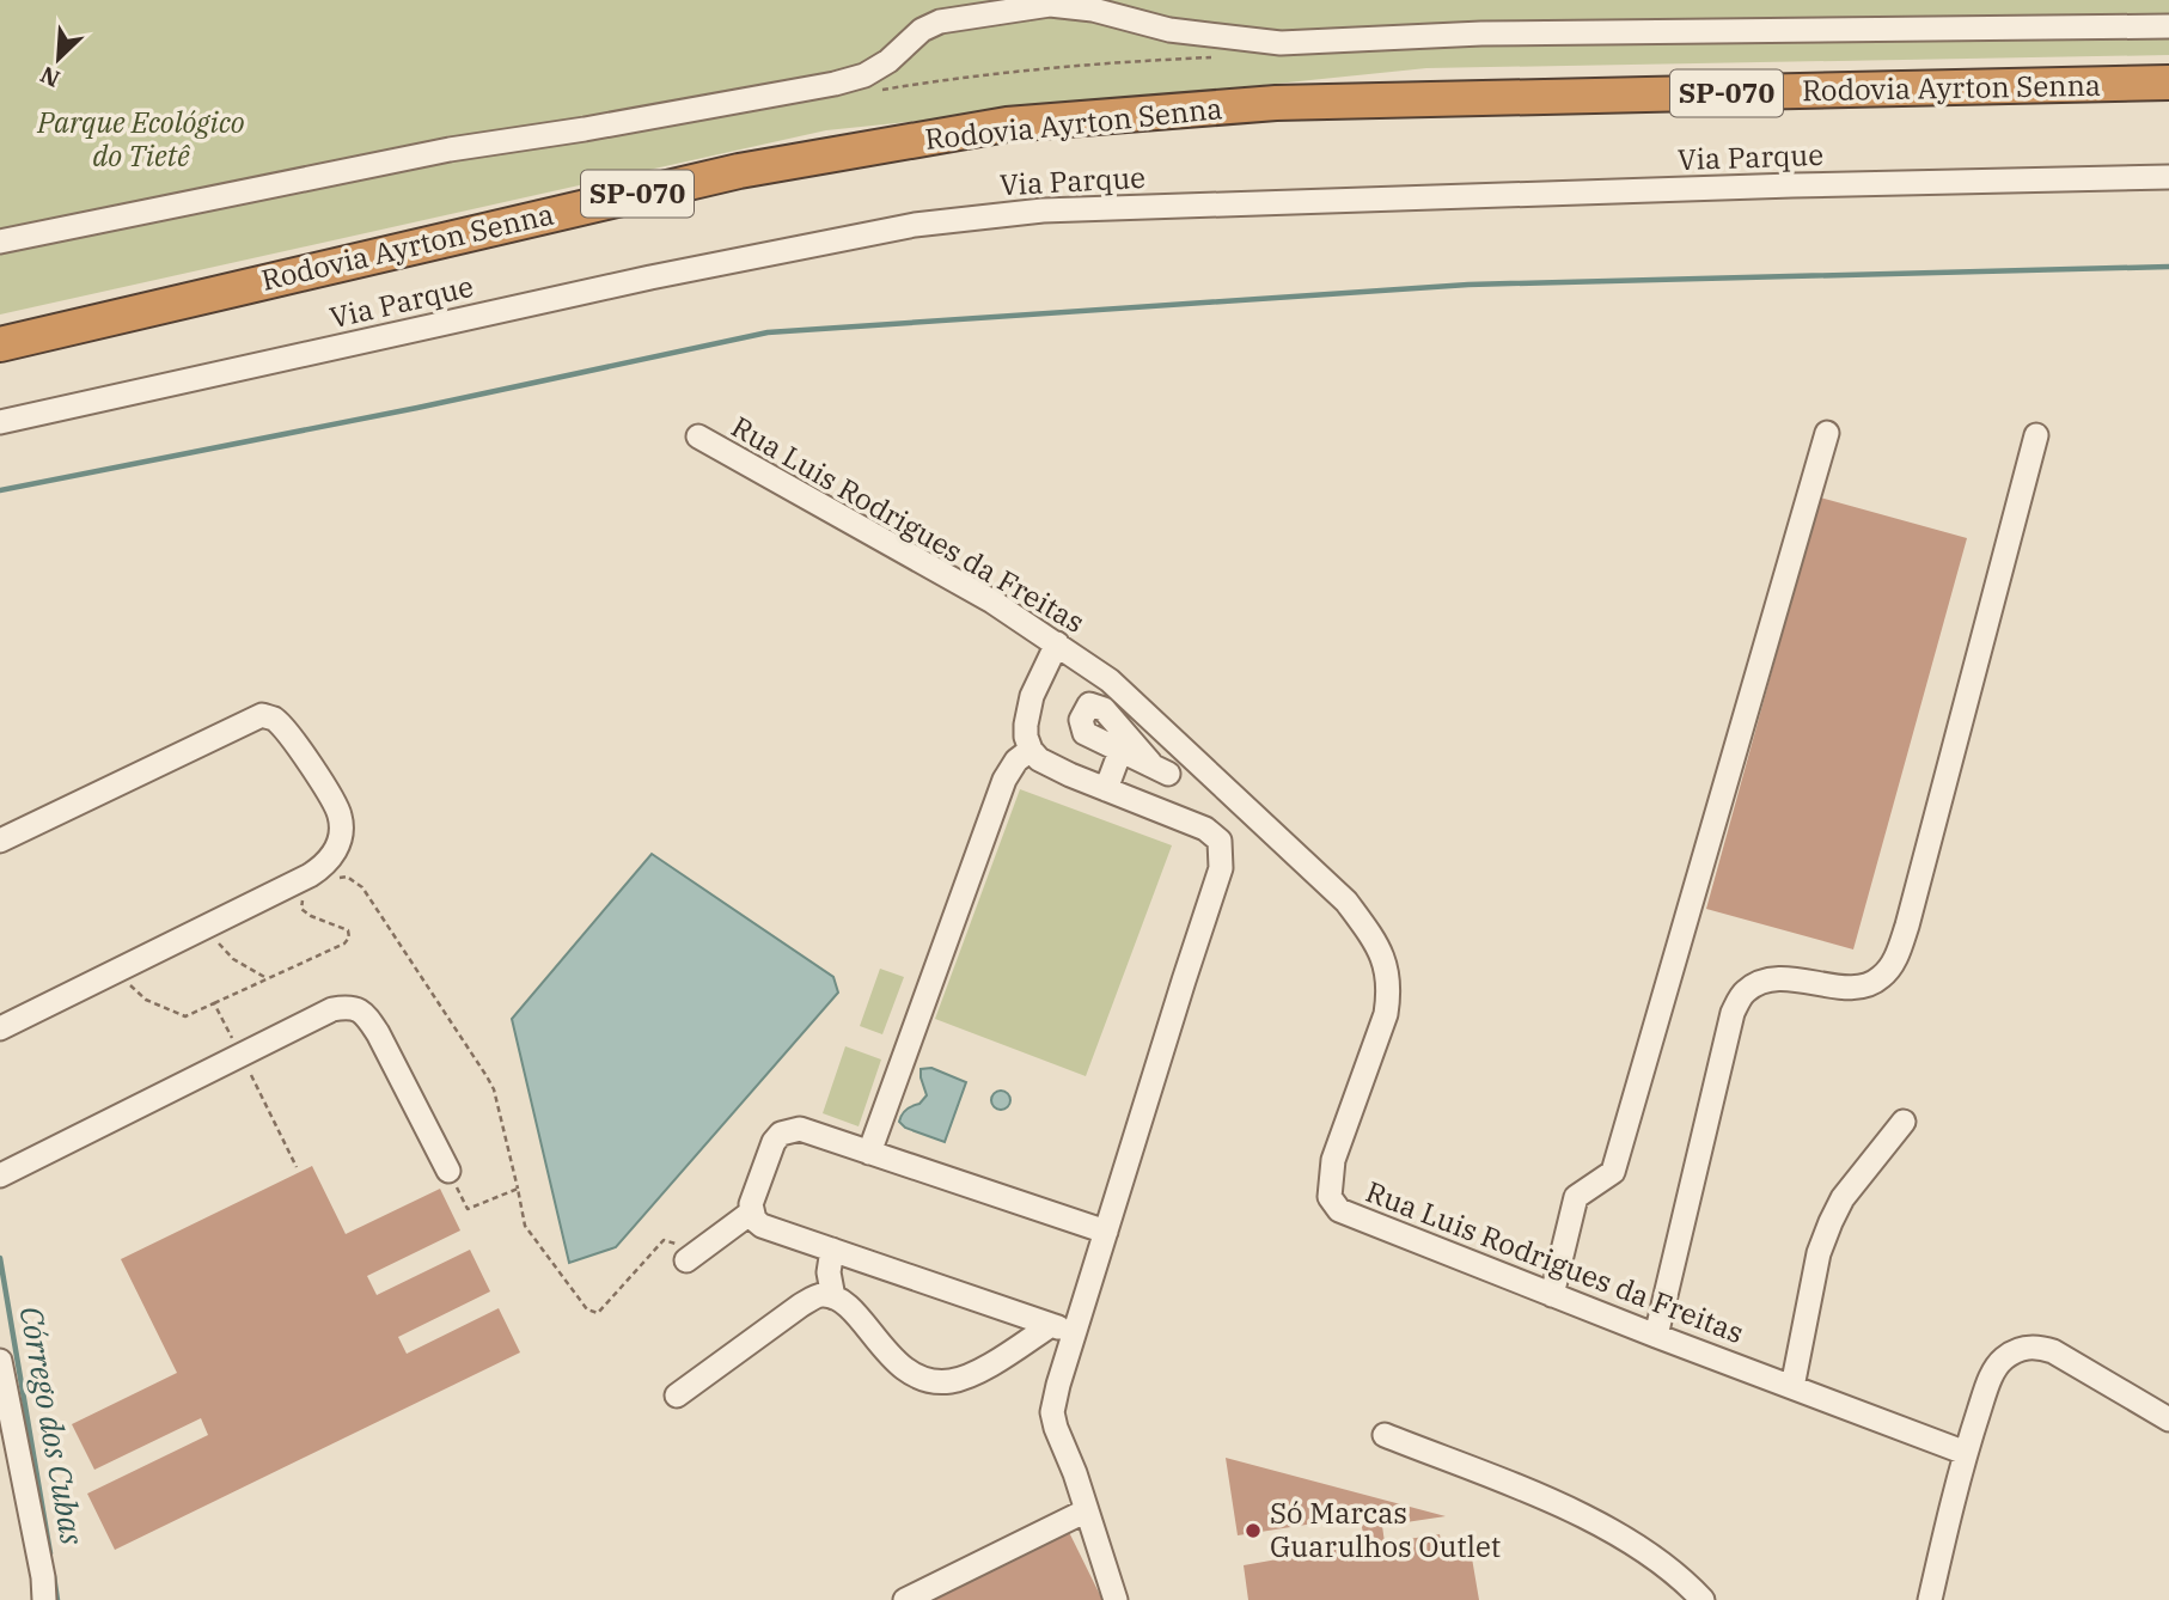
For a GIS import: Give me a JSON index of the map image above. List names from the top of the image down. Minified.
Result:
{"streets":{"highway":["Rodovia Ayrton Senna","SP-070"],"street":["Via Parque","Rua Luis Rodrigues da Freitas"]},"water":["Córrego dos Cubas"],"parks":["Parque Ecológico do Tietê"],"places":["Só Marcas Guarulhos Outlet"],"north":"bottom left"}
